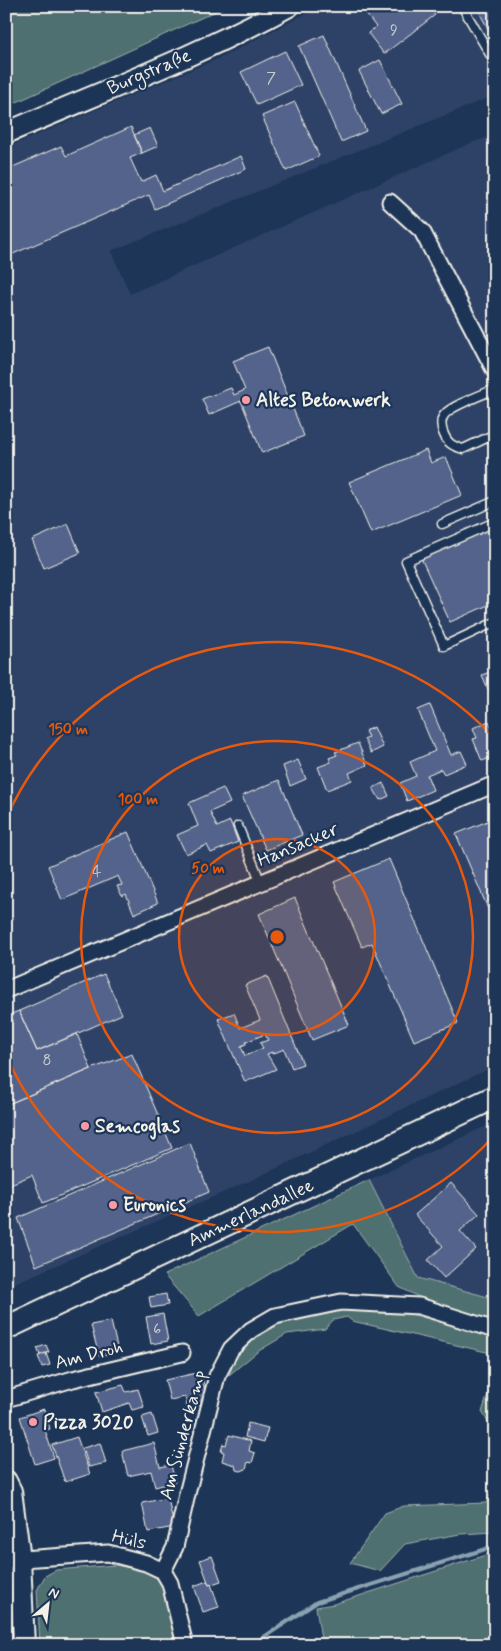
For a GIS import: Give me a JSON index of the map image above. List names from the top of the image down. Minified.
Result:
{"streets":{"main road":["Ammerlandallee"],"street":["Burgstraße","Hansacker","Am Droh","Am Sünderkamp","Hüls"]},"crossings":[["Am Sünderkamp","Hüls"]],"places":["Altes Betonwerk","Semcoglas","Euronics","Pizza 3020"],"house_numbers":["9","7","4","8","6"],"north":"top right","rings":["150 m","100 m","50 m"]}
